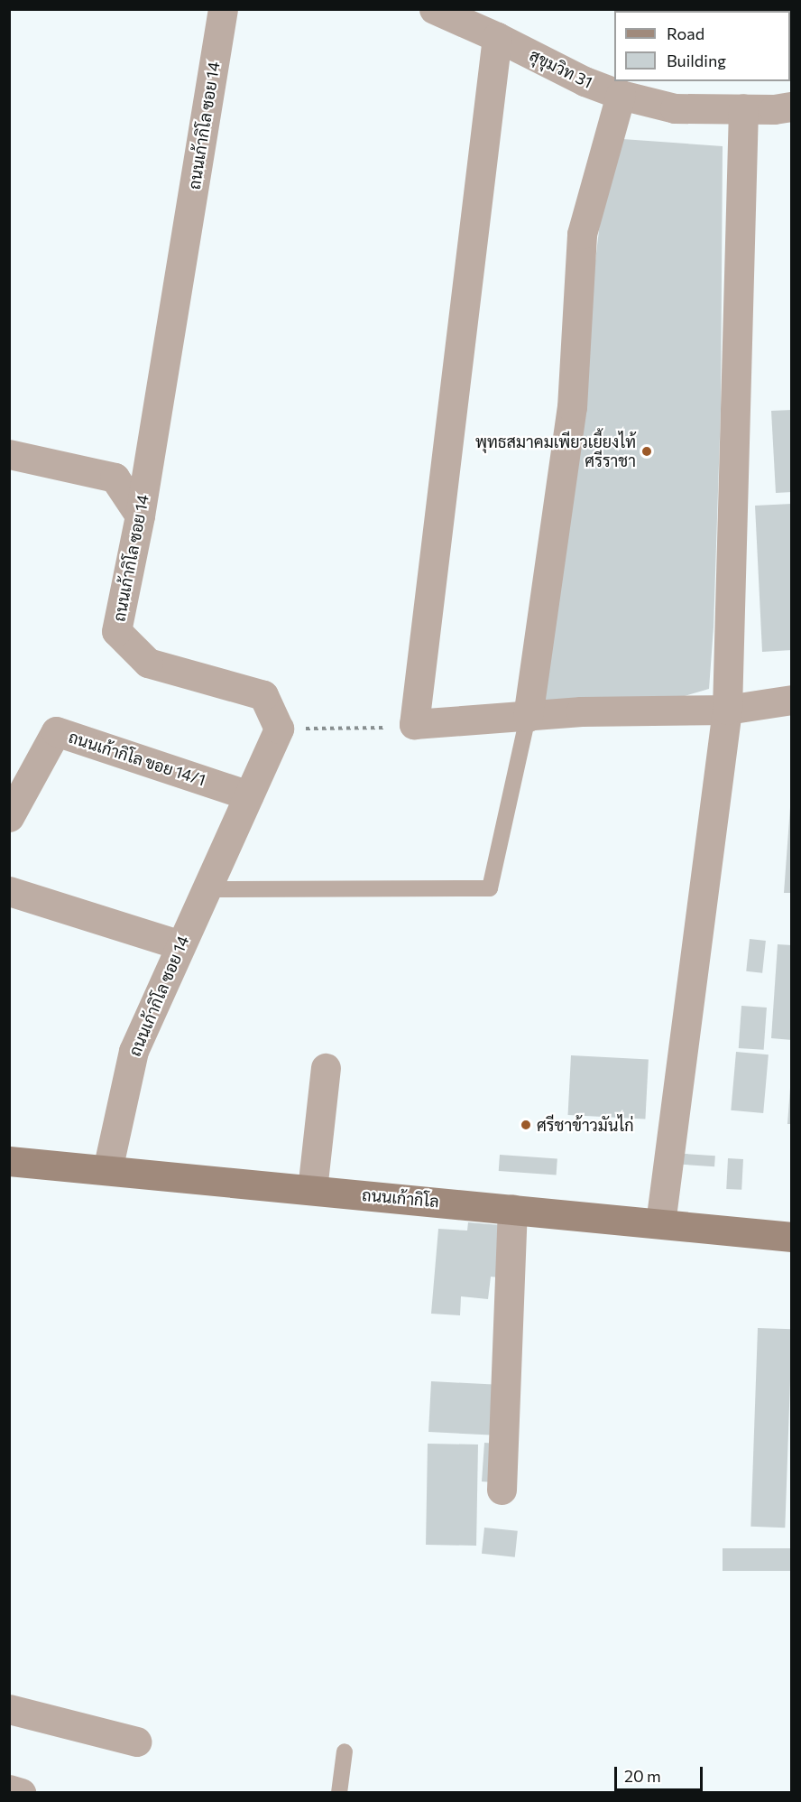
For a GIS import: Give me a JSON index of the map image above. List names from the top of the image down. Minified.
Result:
{"streets":{"main road":["ถนนเก้ากิโล"],"street":["สุขุมวิท 31","ถนนเก้ากิโล ซอย 14","ถนนเก้ากิโล ขอย 14/1"]},"crossings":[["ถนนเก้ากิโล ซอย 14","ถนนเก้ากิโล ขอย 14/1"],["ถนนเก้ากิโล ซอย 14","ถนนเก้ากิโล"]],"places":["พุทธสมาคมเพียวเยี้ยงไท้ ศรีราชา","ศรีชาข้าวมันไก่"],"legend":["Road","Building"],"scale_bar":"20 m"}
